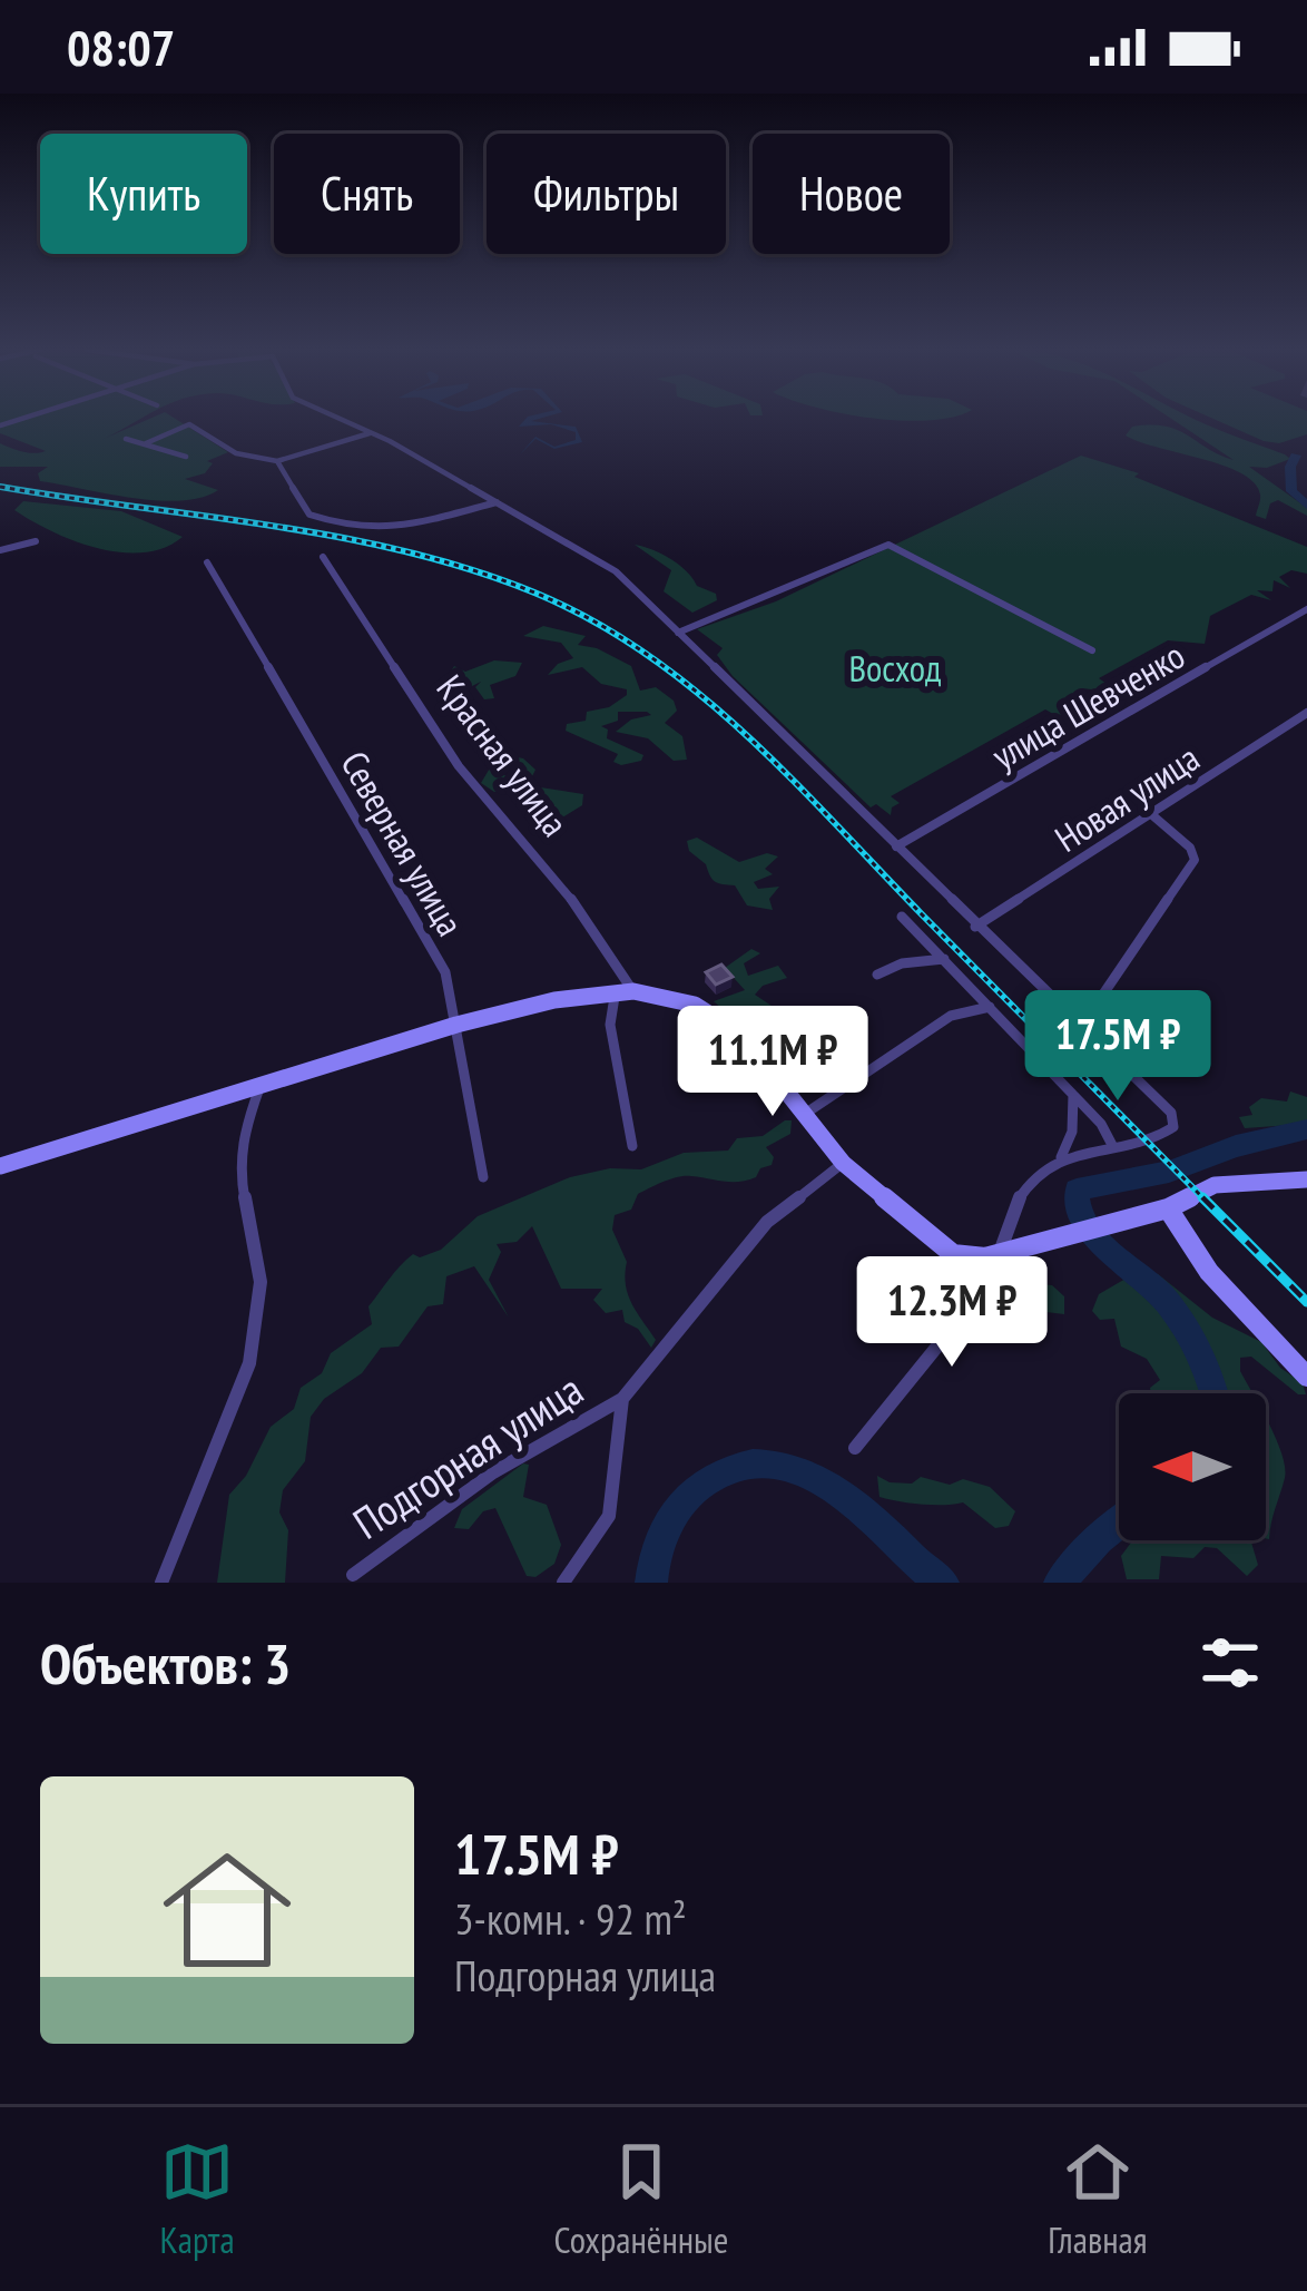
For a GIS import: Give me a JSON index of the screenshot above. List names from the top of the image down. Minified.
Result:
{"streets":{"street":["улица Шевченко","Красная улица","Новая улица","Северная улица","Подгорная улица"]},"parks":["Восход"],"north":"left","page":{"status":"08:07","chip":["Купить","Снять","Фильтры","Новое"],"price":["17.5M ₽","11.1M ₽","12.3M ₽"],"heading":"Объектов: 3","list":[{"name":"17.5M ₽","note":"3-комн. · 92 m² · Подгорная улица"}],"tabs":["Карта","Сохранённые","Главная"]}}
